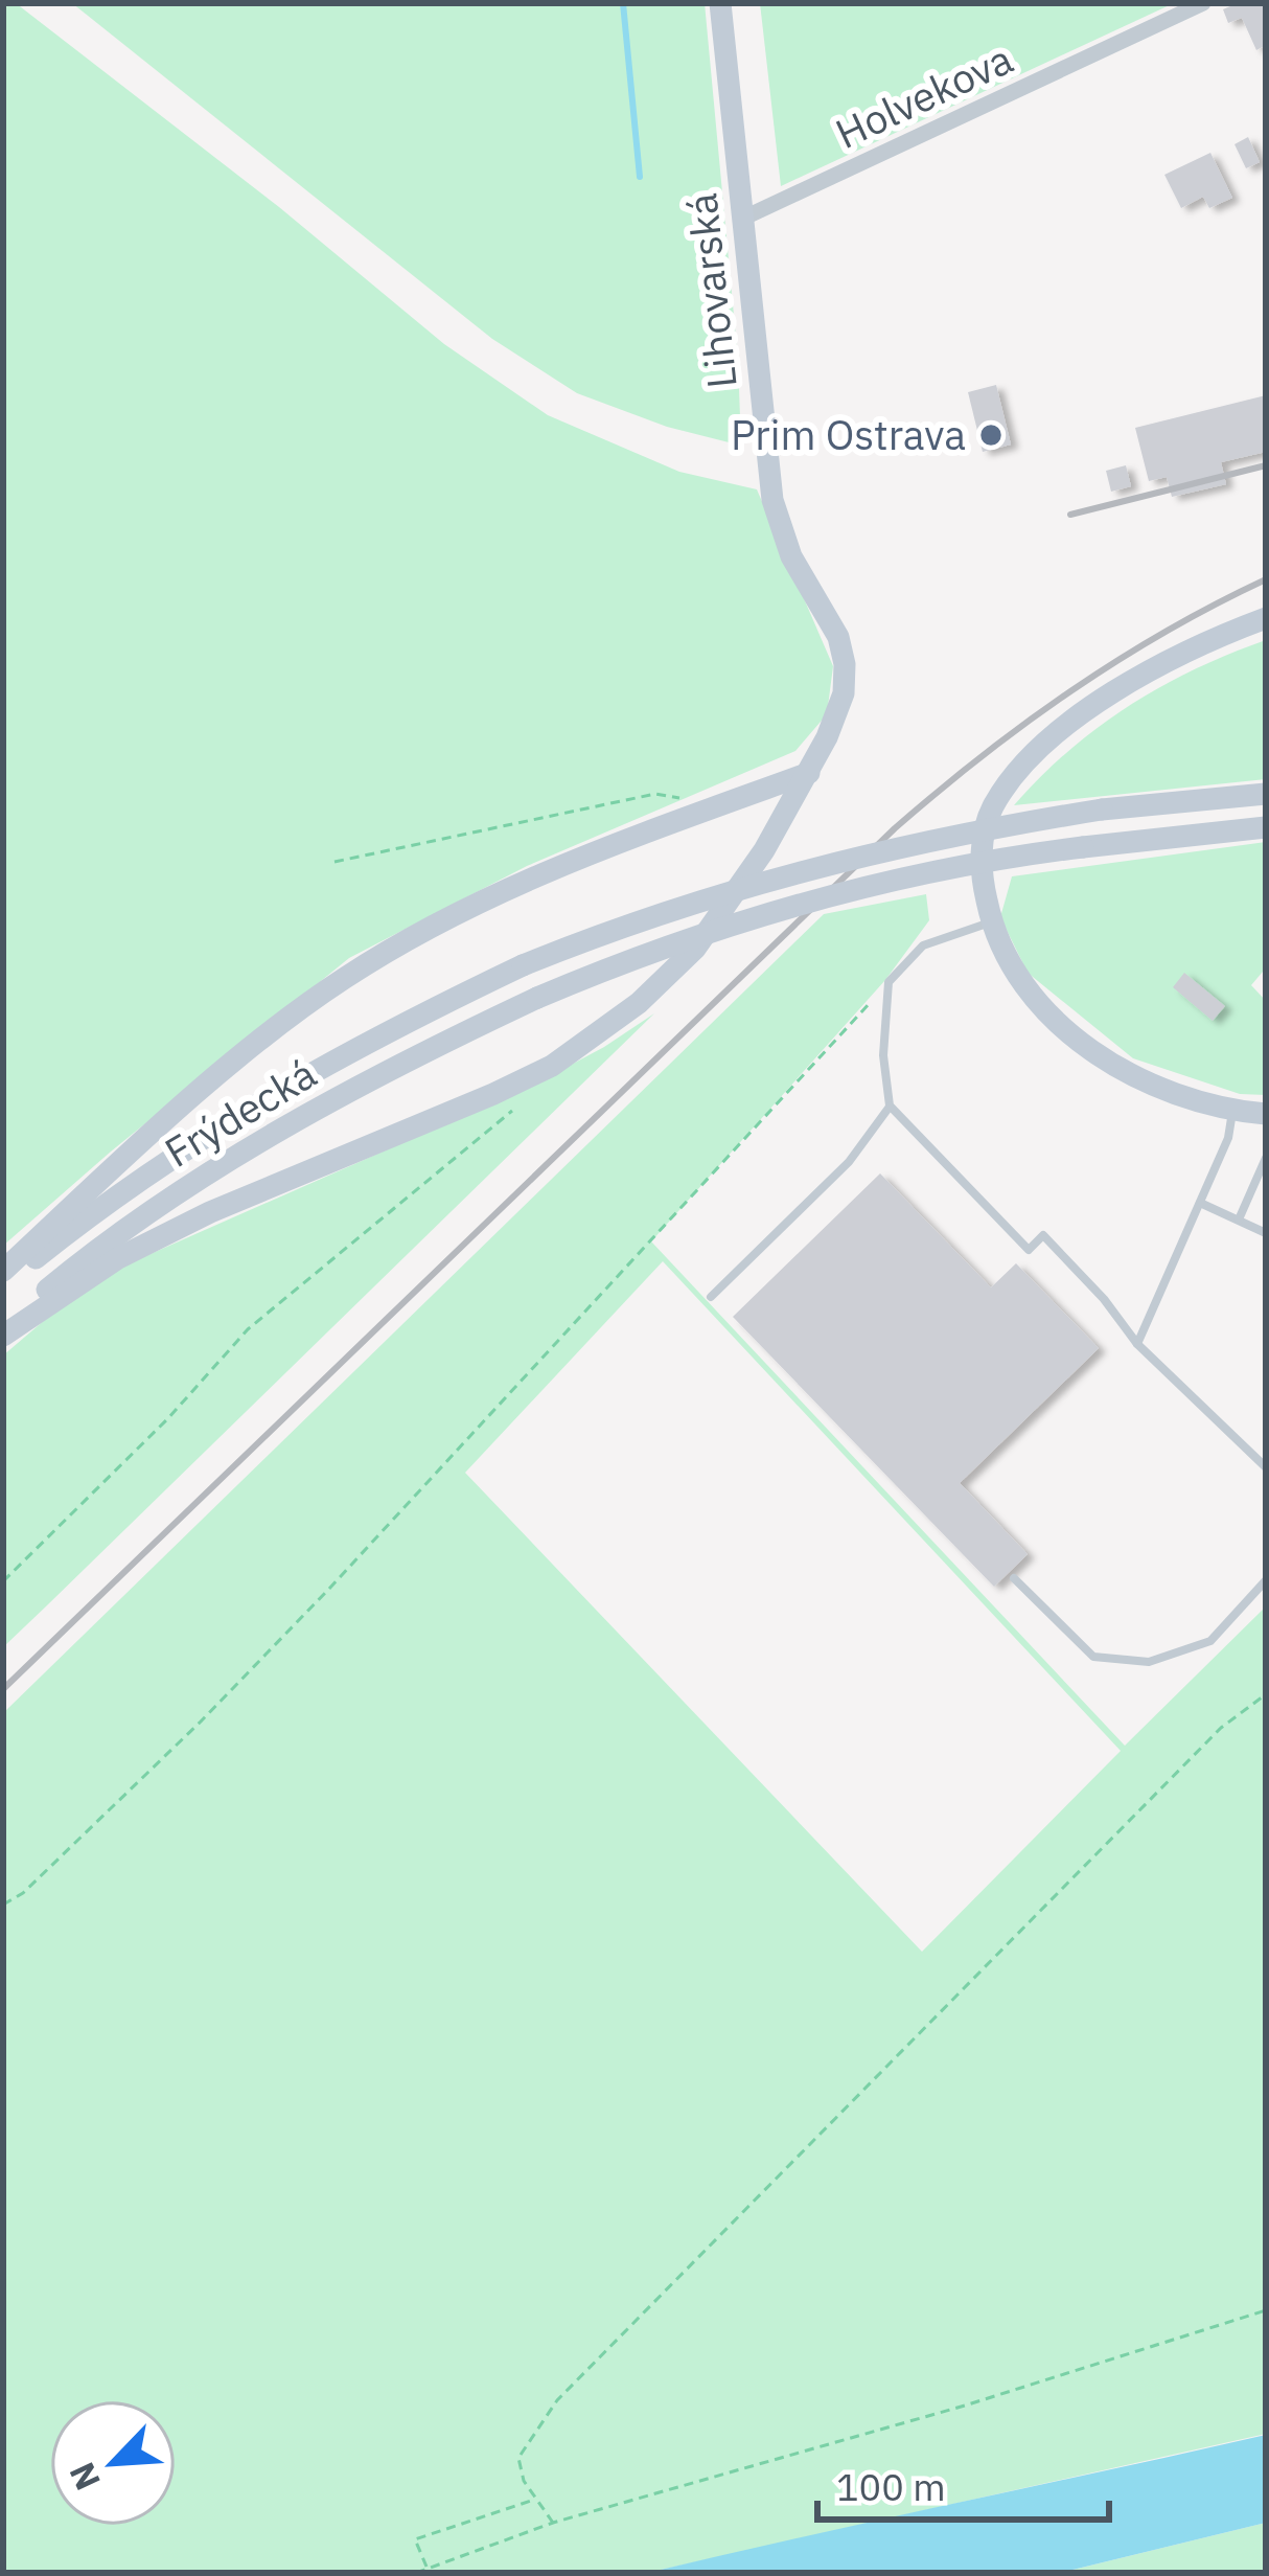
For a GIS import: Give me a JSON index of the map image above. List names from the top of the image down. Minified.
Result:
{"streets":{"main road":["Lihovarská","Frýdecká"],"street":["Holvekova"]},"crossings":[["Holvekova","Lihovarská"],["Lihovarská","Frýdecká"]],"places":["Prim Ostrava"],"scale_bar":"100 m","north":"bottom left"}
